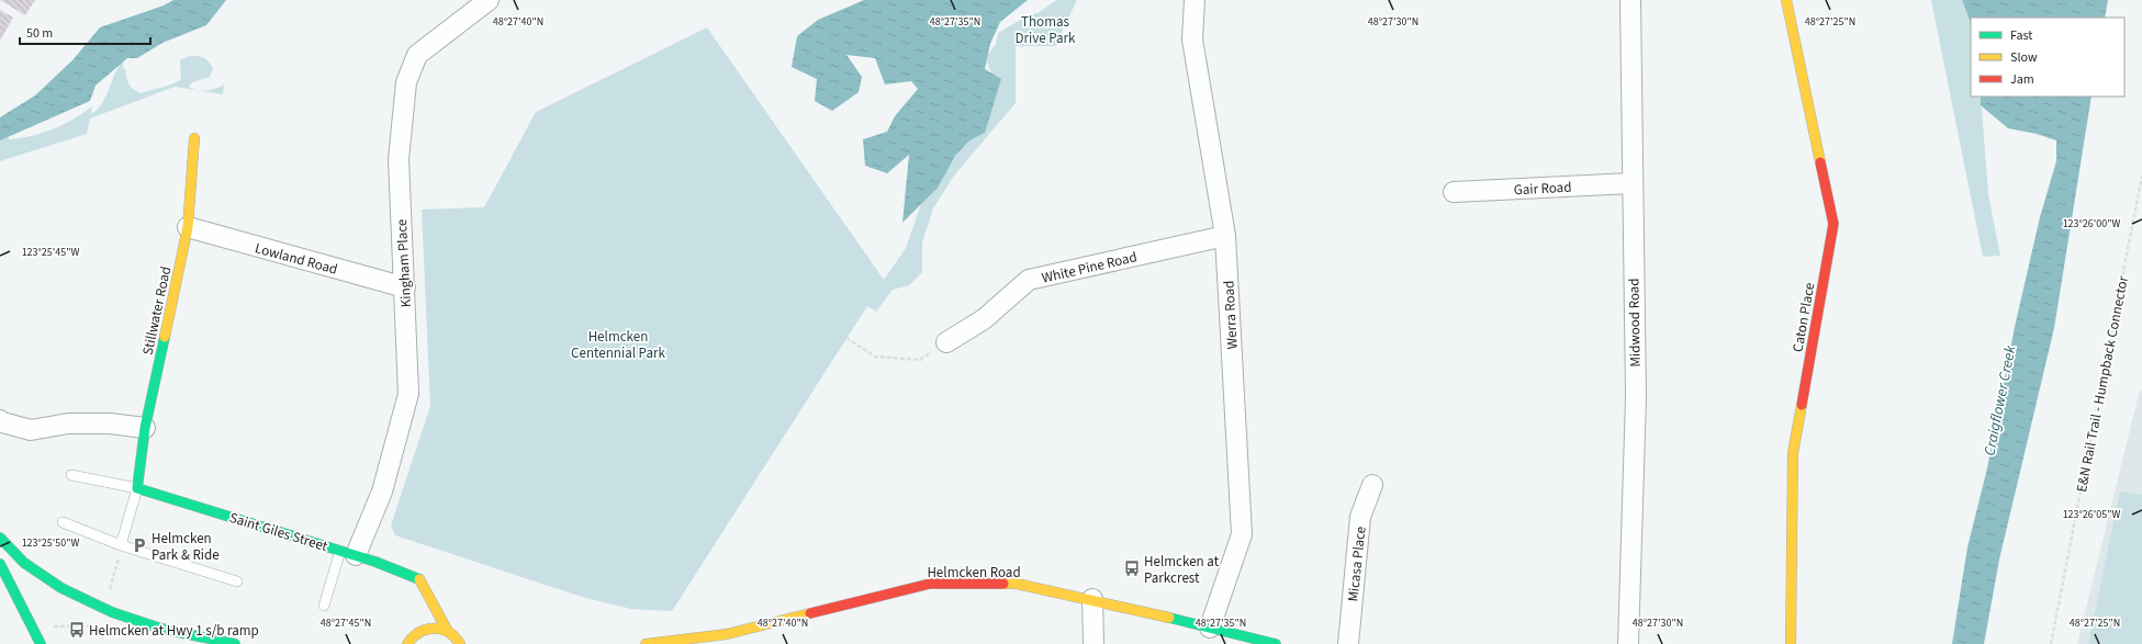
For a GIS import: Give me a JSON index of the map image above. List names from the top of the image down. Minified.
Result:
{"streets":{"main road":["Stillwater Road","Caton Place","Saint Giles Street","Helmcken Road"],"street":["Gair Road","Lowland Road","Kingham Place","White Pine Road","Werra Road","Midwood Road","Micasa Place"],"path":["E&N Rail Trail - Humpback Connector"]},"crossings":[["Gair Road","Midwood Road"],["Lowland Road","Kingham Place"],["Lowland Road","Stillwater Road"],["Kingham Place","Saint Giles Street"],["White Pine Road","Werra Road"],["Stillwater Road","Saint Giles Street"],["Werra Road","Helmcken Road"]],"water":["Craigflower Creek"],"parks":["Thomas Drive Park","Helmcken Centennial Park"],"places":{"parking":["Helmcken Park & Ride"],"bus stop":["Helmcken at Parkcrest","Helmcken at Hwy 1 s/b ramp"]},"legend":["Fast","Slow","Jam"],"scale_bar":"50 m","coordinates":["48°27'40\"N","48°27'35\"N","48°27'30\"N","48°27'25\"N","123°26'00\"W","123°25'45\"W","123°26'05\"W","123°25'50\"W","48°27'45\"N"]}
